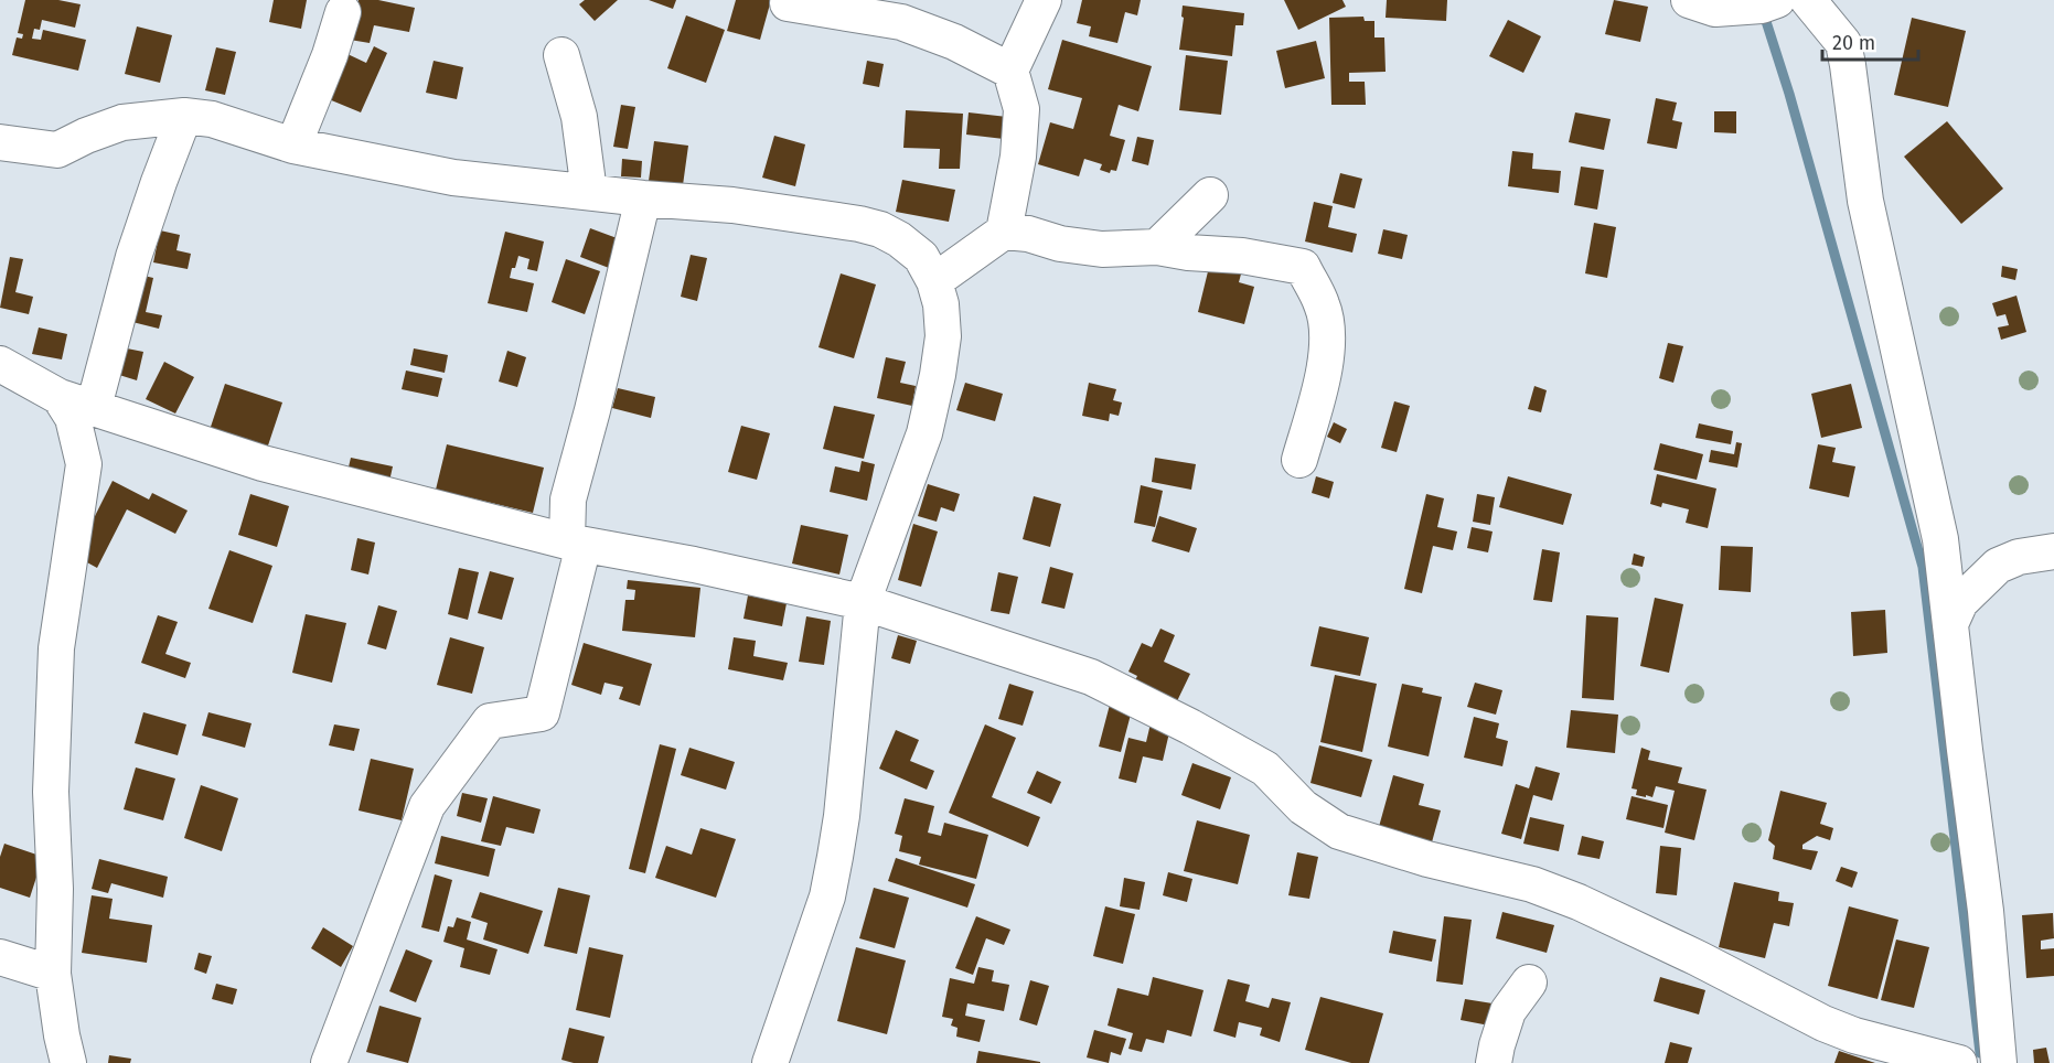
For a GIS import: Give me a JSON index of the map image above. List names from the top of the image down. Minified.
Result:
{"scale_bar":"20 m"}
